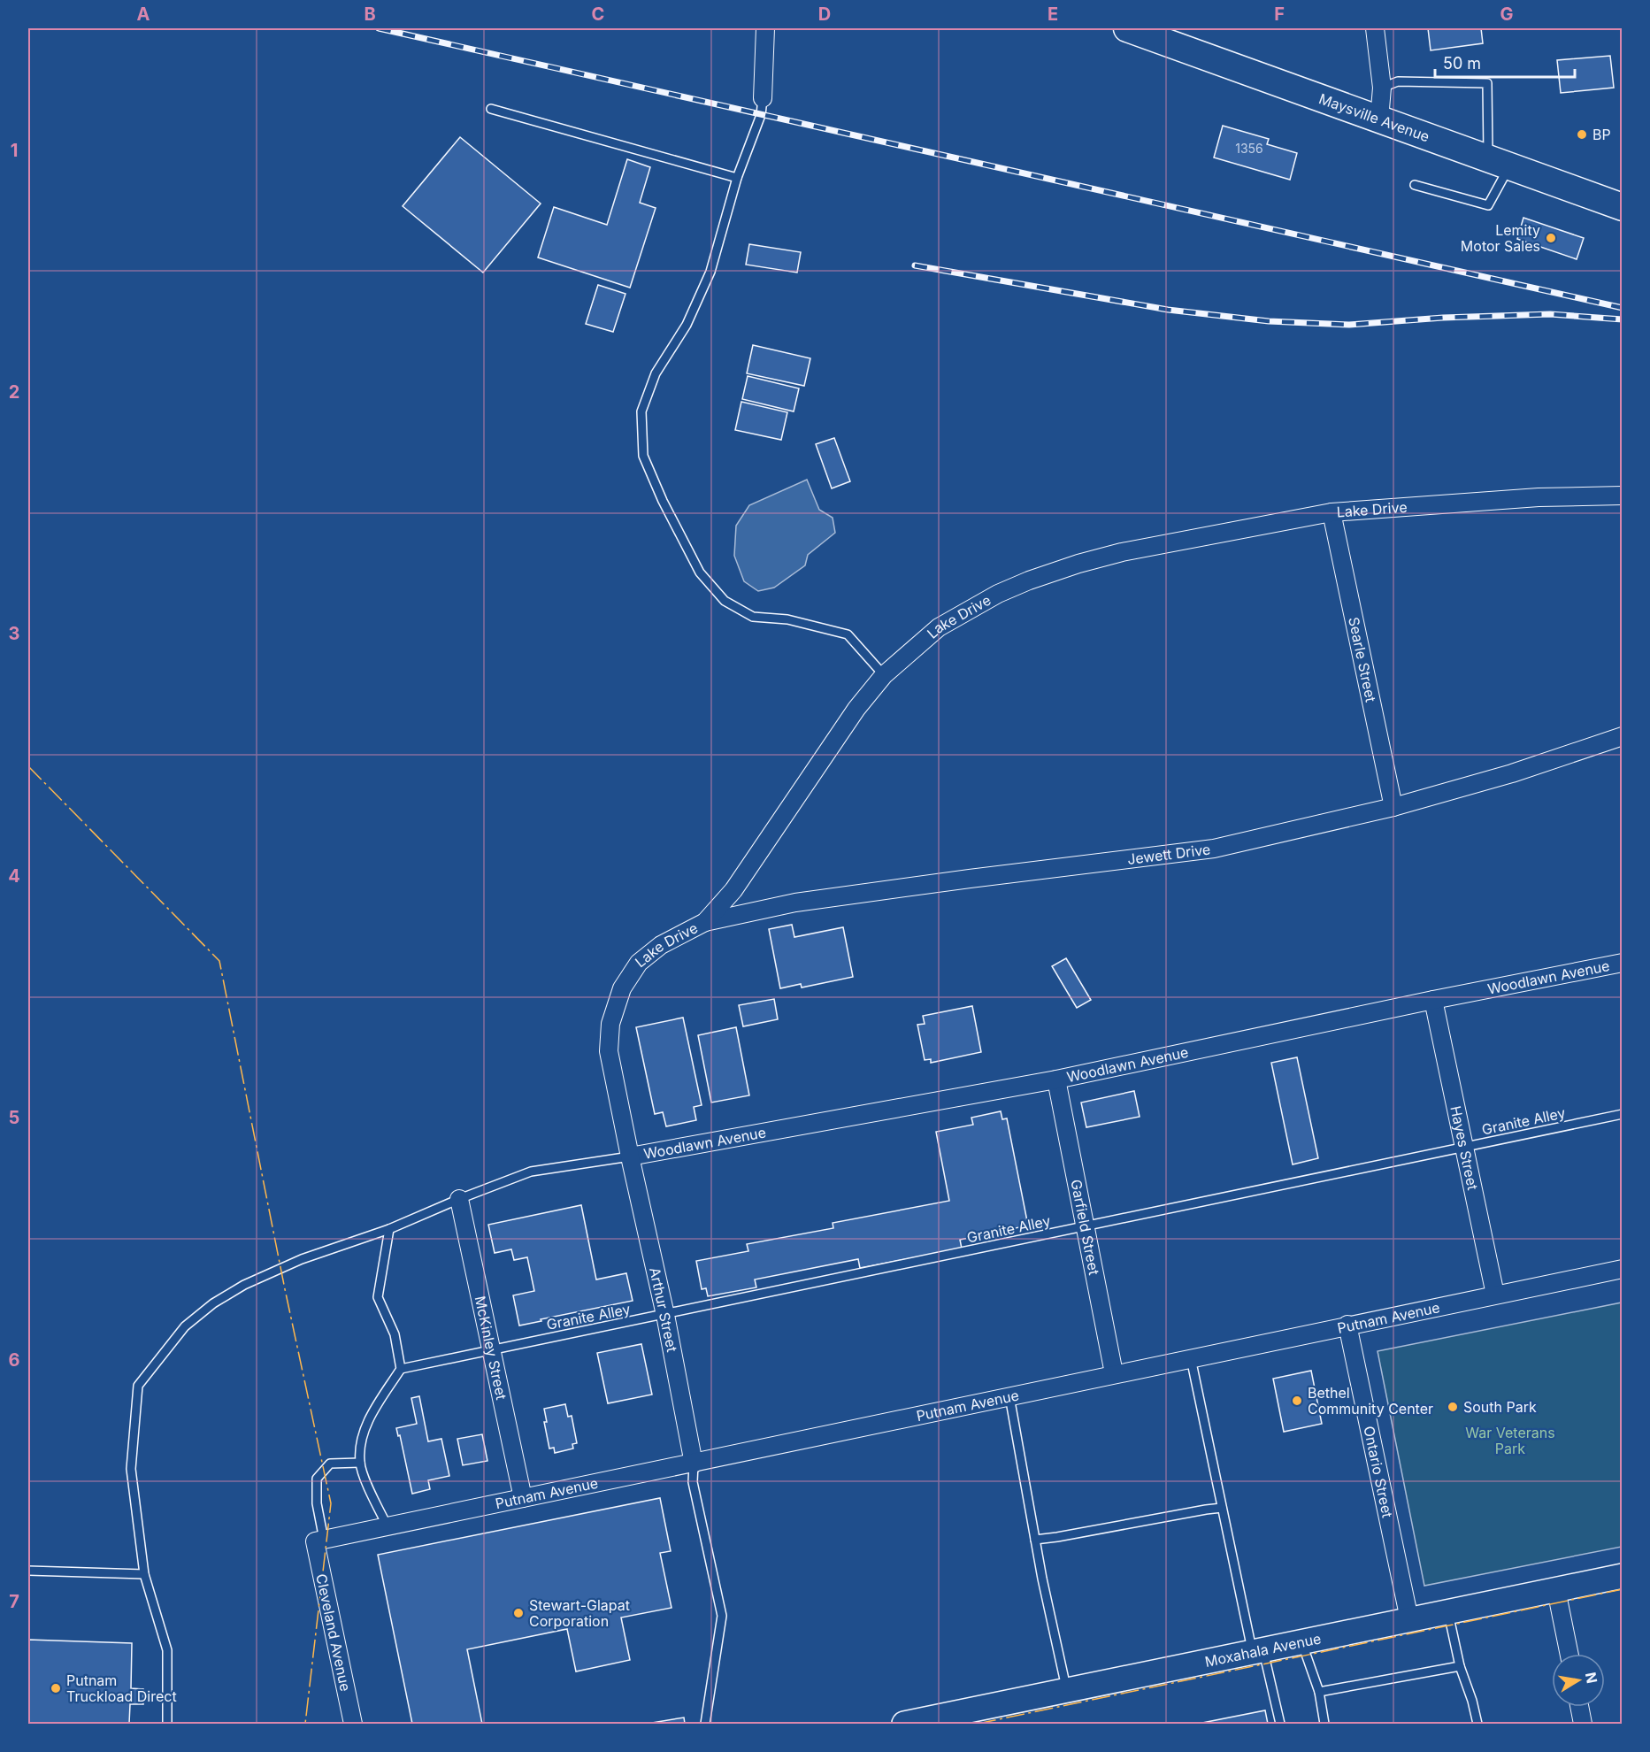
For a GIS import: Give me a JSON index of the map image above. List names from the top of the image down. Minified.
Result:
{"streets":{"main road":["Maysville Avenue"],"street":["Lake Drive","Searle Street","Jewett Drive","Woodlawn Avenue","Hayes Street","Garfield Street","Arthur Street","Putnam Avenue","McKinley Street","Ontario Street","Cleveland Avenue","Moxahala Avenue"],"lane":["Granite Alley"]},"crossings":[["Lake Drive","Searle Street"],["Lake Drive","Jewett Drive"],["Lake Drive","Woodlawn Avenue"],["Lake Drive","Arthur Street"],["Searle Street","Jewett Drive"],["Woodlawn Avenue","Hayes Street"],["Woodlawn Avenue","Garfield Street"],["Woodlawn Avenue","Arthur Street"],["Granite Alley","Hayes Street"],["Granite Alley","Garfield Street"],["Granite Alley","Arthur Street"],["Granite Alley","McKinley Street"],["Hayes Street","Putnam Avenue"],["Garfield Street","Putnam Avenue"],["Arthur Street","Putnam Avenue"],["Putnam Avenue","McKinley Street"],["Putnam Avenue","Ontario Street"],["Putnam Avenue","Cleveland Avenue"],["Ontario Street","Moxahala Avenue"]],"parks":["War Veterans Park"],"places":["BP","Lemity Motor Sales","Bethel Community Center","South Park","Stewart-Glapat Corporation","Putnam Truckload Direct"],"house_numbers":["1356"],"scale_bar":"50 m","north":"right","grid":{"columns":["A","B","C","D","E","F","G"],"rows":["1","2","3","4","5","6","7"]}}
